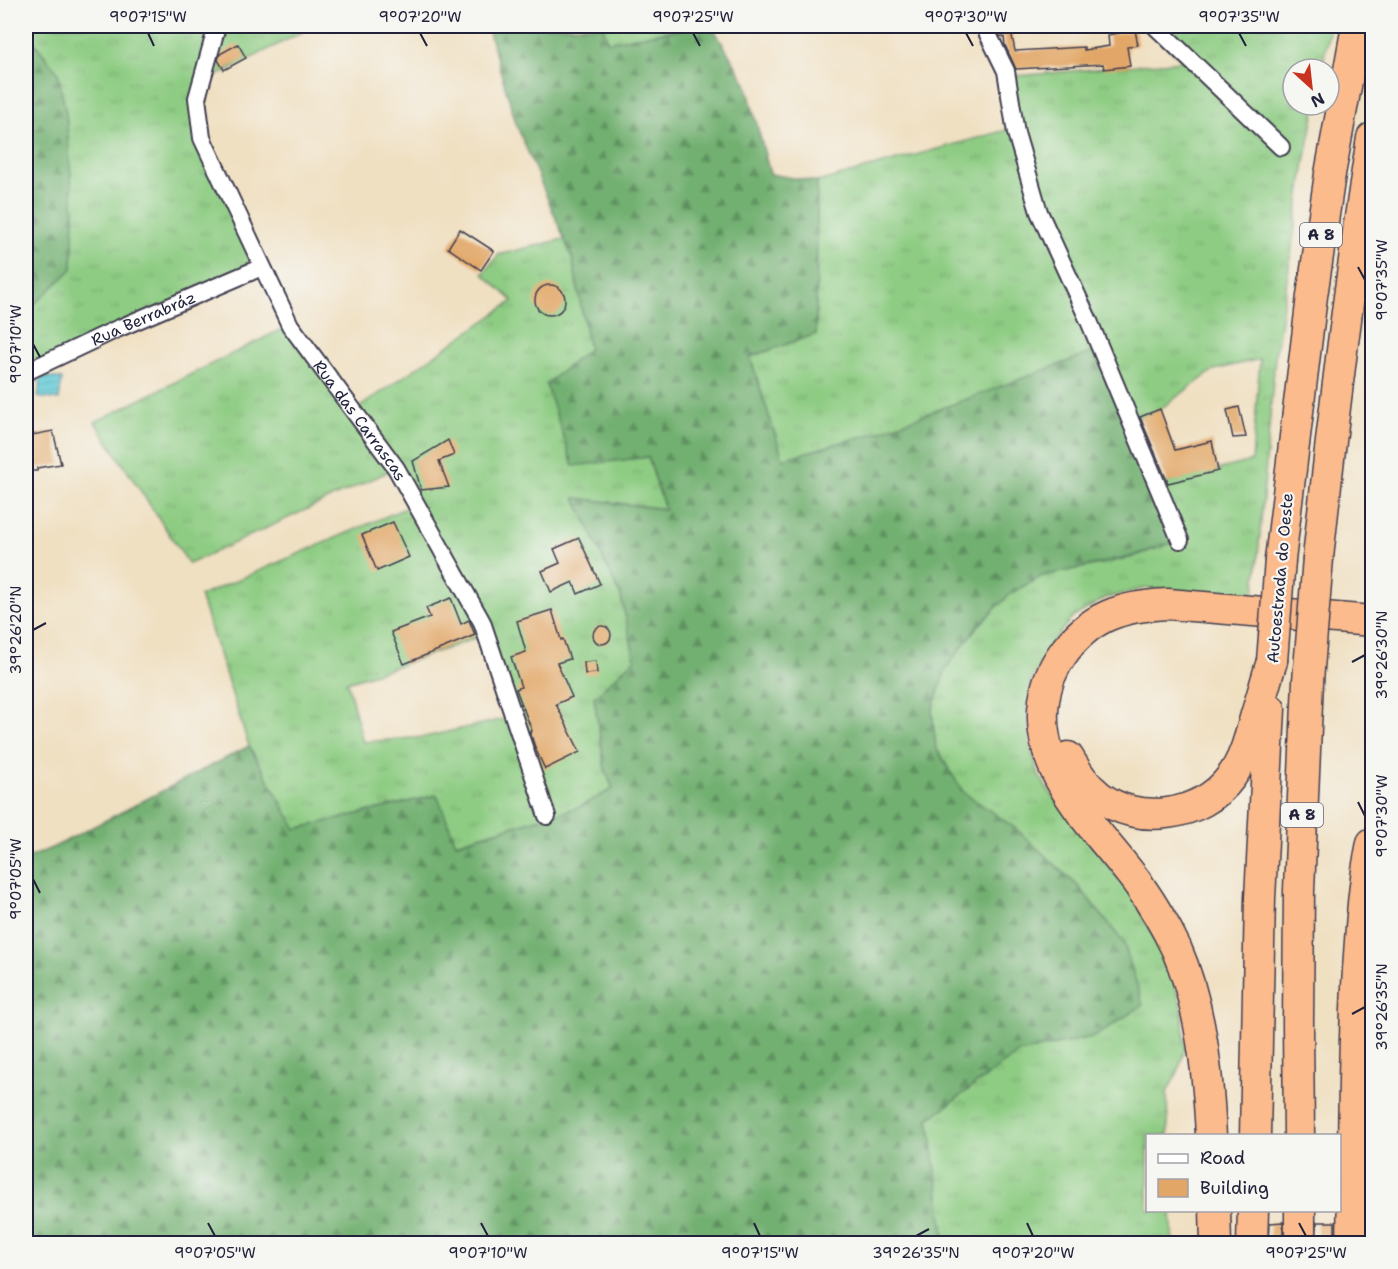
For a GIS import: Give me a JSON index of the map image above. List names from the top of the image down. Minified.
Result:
{"streets":{"highway":["A 8","Autoestrada do Oeste"],"street":["Rua Berrabráz","Rua das Carrascas"]},"crossings":[["Rua Berrabráz","Rua das Carrascas"]],"legend":["Road","Building"],"north":"bottom right","coordinates":["9°07'15\"W","9°07'20\"W","9°07'25\"W","9°07'30\"W","9°07'35\"W","9°07'10\"W","39°26'20\"N","39°26'30\"N","9°07'05\"W","39°26'35\"N"]}
